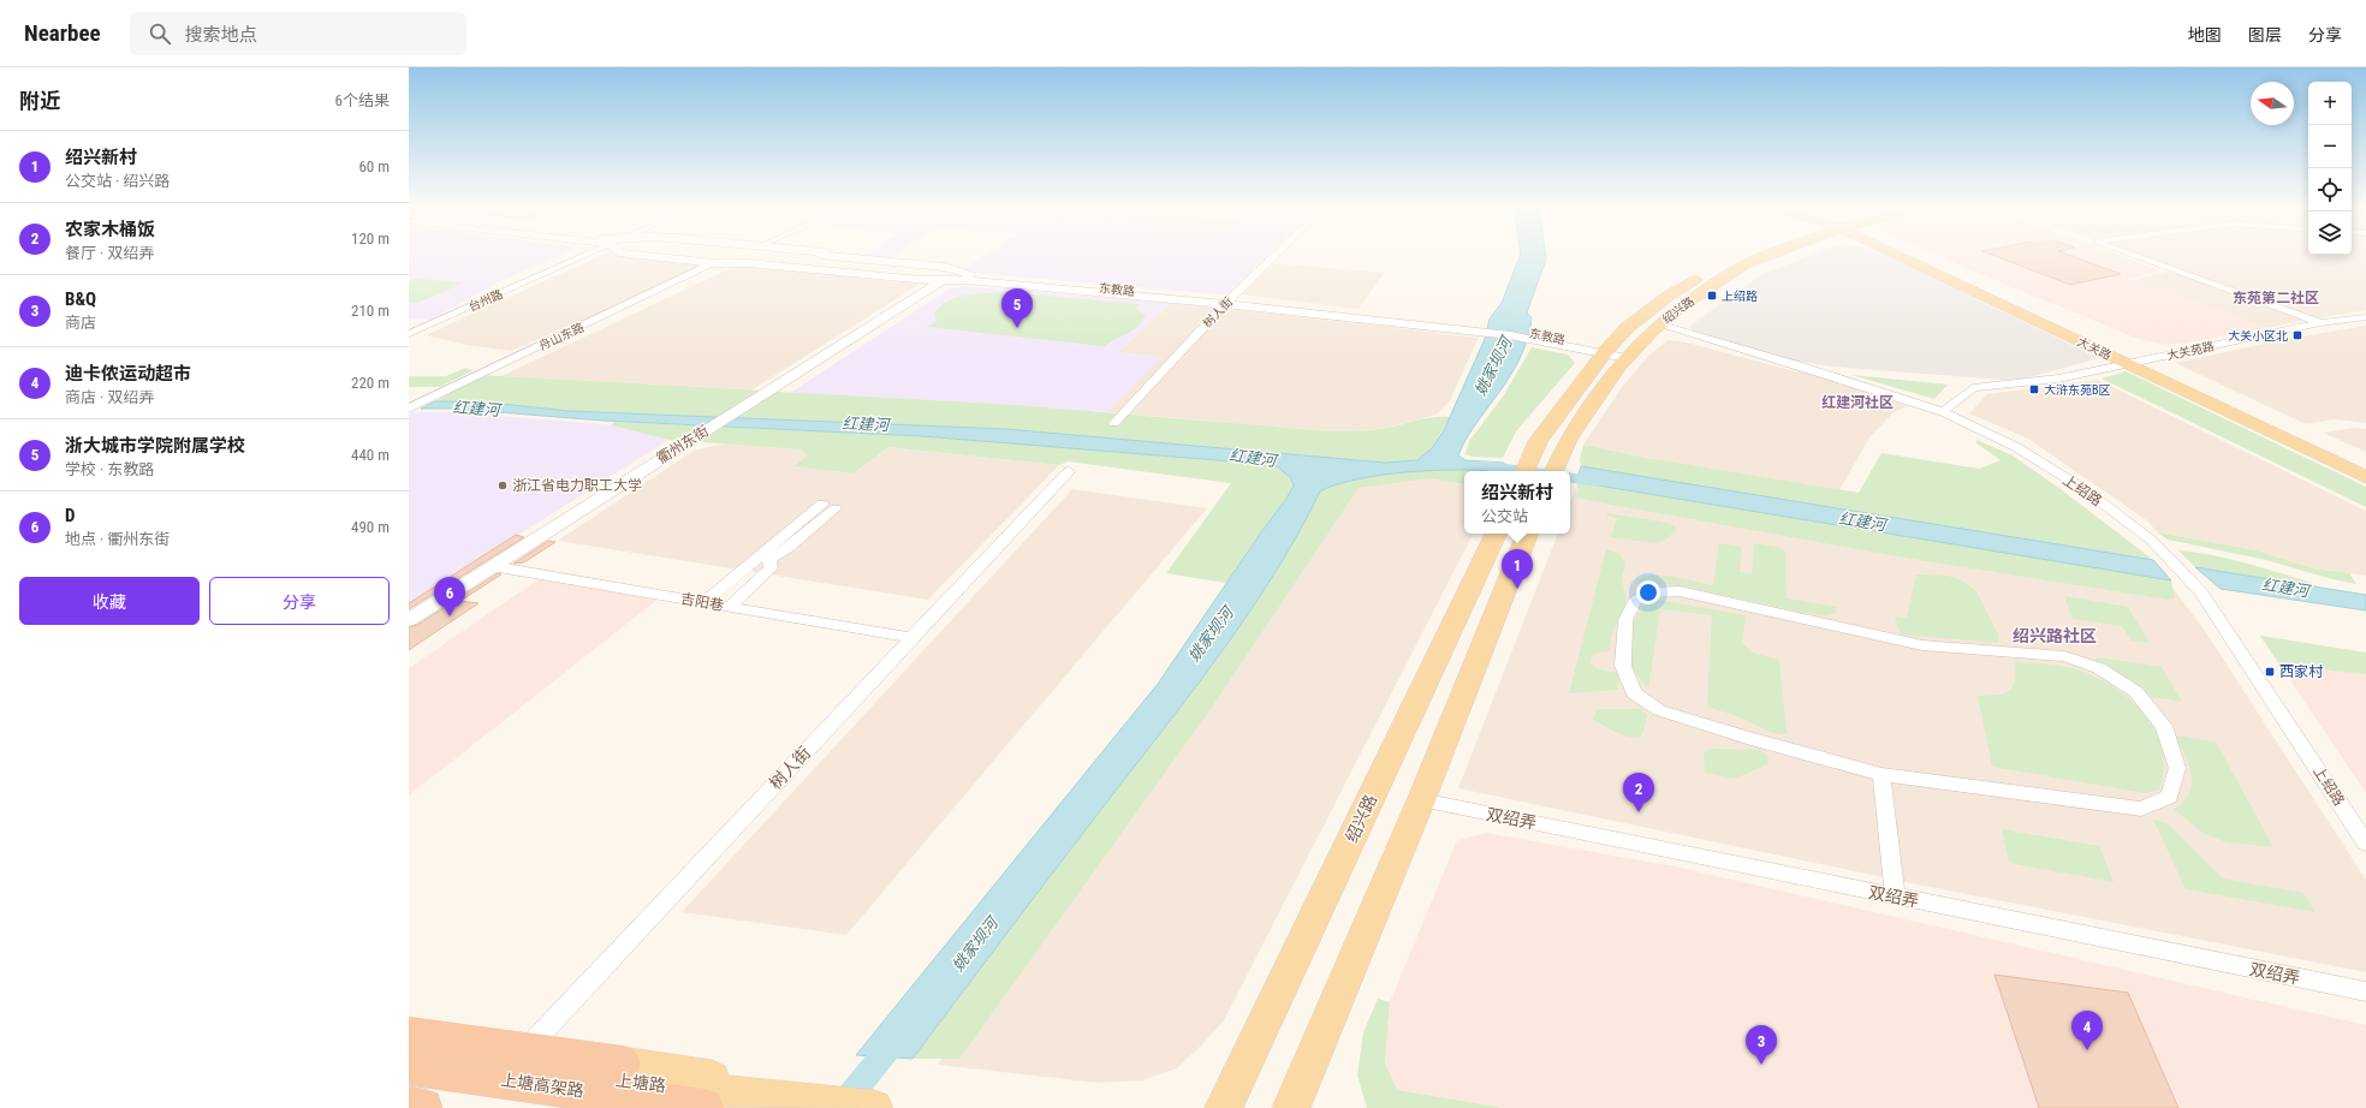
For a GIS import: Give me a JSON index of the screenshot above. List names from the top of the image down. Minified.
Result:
{"streets":{"highway":["上塘高架路"],"main road":["绍兴路","大关路","上塘路"],"street":["东教路","台州路","树人街","舟山东路","大关苑路","衢州东街","上绍路","吉阳巷","双绍弄"]},"crossings":[["东教路","绍兴路"],["东教路","树人街"],["东教路","舟山东路"],["东教路","衢州东街"],["绍兴路","上绍路"],["树人街","吉阳巷"],["树人街","上塘路"],["大关路","大关苑路"],["大关苑路","上绍路"],["衢州东街","吉阳巷"]],"districts":["东苑第二社区","红建河社区","绍兴路社区"],"water":["姚家坝河","红建河"],"places":{"transit":["上绍路","大关小区北","大浒东苑B区","西家村"],"other":["浙江省电力职工大学"]},"north":"left","page":{"header":"Nearbee","search":"搜索地点","nav":["地图","图层","分享"],"heading":["附近","6个结果"],"map_buttons":["+","−"],"list":[{"mark":"1","name":"绍兴新村","note":"公交站 · 绍兴路","value":"60 m"},{"mark":"2","name":"农家木桶饭","note":"餐厅 · 双绍弄","value":"120 m"},{"mark":"3","name":"B&Q","note":"商店","value":"210 m"},{"mark":"4","name":"迪卡侬运动超市","note":"商店 · 双绍弄","value":"220 m"},{"mark":"5","name":"浙大城市学院附属学校","note":"学校 · 东教路","value":"440 m"},{"mark":"6","name":"D","note":"地点 · 衢州东街","value":"490 m"}],"pins":["5","1","6","2","4","3"],"popup":["绍兴新村","公交站"],"buttons":["收藏","分享"]}}
